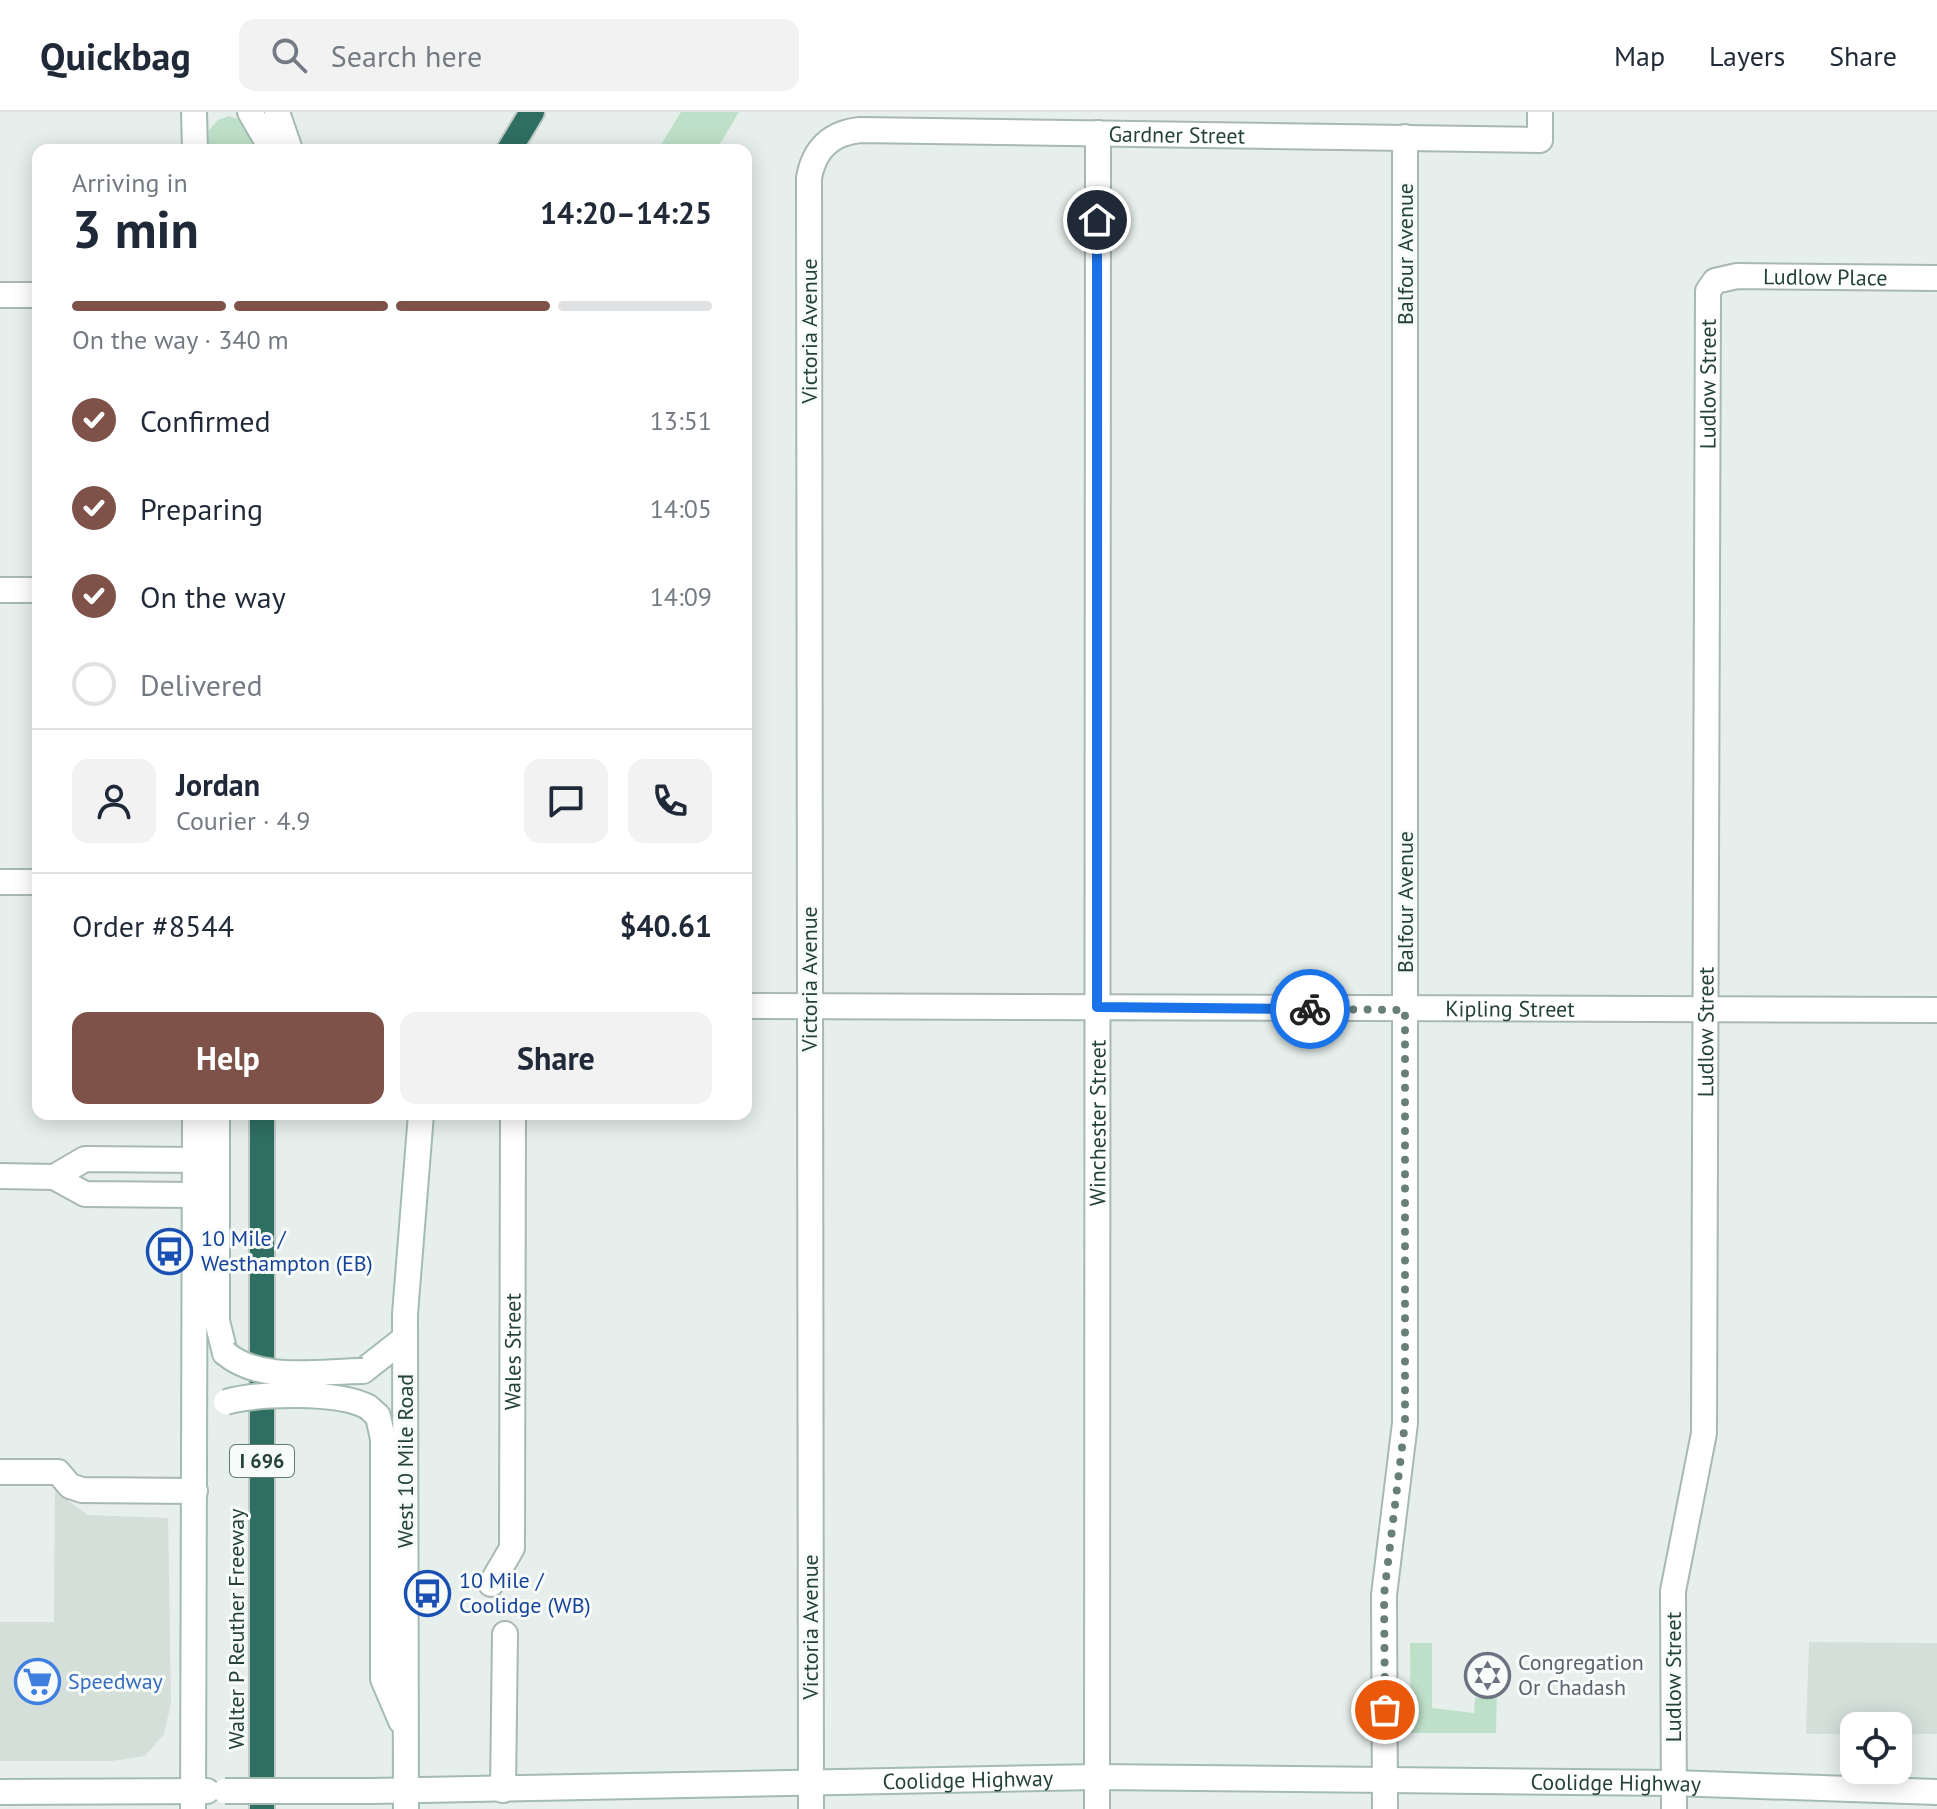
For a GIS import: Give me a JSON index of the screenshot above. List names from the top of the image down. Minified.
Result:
{"streets":{"highway":["I 696","Walter P Reuther Freeway"],"street":["Gardner Street","Balfour Avenue","Ludlow Place","Victoria Avenue","Ludlow Street","Kipling Street","Winchester Street","Wales Street","West 10 Mile Road","Coolidge Highway"]},"crossings":[["Gardner Street","Balfour Avenue"],["Gardner Street","Victoria Avenue"],["Gardner Street","Winchester Street"],["Balfour Avenue","Kipling Street"],["Balfour Avenue","Coolidge Highway"],["Ludlow Place","Ludlow Street"],["Victoria Avenue","Kipling Street"],["Victoria Avenue","Coolidge Highway"],["Ludlow Street","Kipling Street"],["Ludlow Street","Coolidge Highway"],["Kipling Street","Winchester Street"],["Winchester Street","Coolidge Highway"],["West 10 Mile Road","Coolidge Highway"]],"places":{"bus stop":["10 Mile / Westhampton (EB)","10 Mile / Coolidge (WB)"],"synagogue":["Congregation Or Chadash"],"supermarket":["Speedway"]},"page":{"header":"Quickbag","search":"Search here","nav":["Map","Layers","Share"],"heading":["3 min","Arriving in","14:20–14:25"],"panel":["Jordan","Courier · 4.9","Order #8544","$40.61"],"bar":"On the way · 340 m","list":[["Confirmed","13:51"],["Preparing","14:05"],["On the way","14:09"],"Delivered"],"buttons":["Help","Share"]}}
